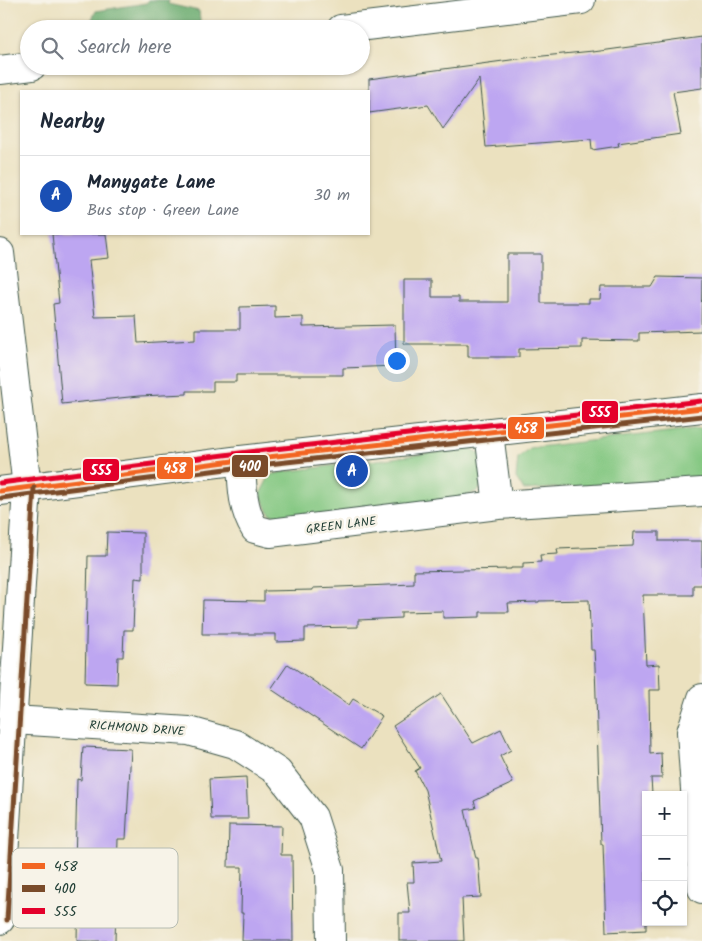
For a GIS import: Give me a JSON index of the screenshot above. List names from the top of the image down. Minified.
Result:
{"streets":{"street":["GREEN LANE","RICHMOND DRIVE"]},"lines":["transit line 555","transit line 458","transit line 400"],"legend":["458","400","555"],"page":{"search":"Search here","heading":"Nearby","list":[{"mark":"A","name":"Manygate Lane","note":"Bus stop · Green Lane","value":"30 m"}],"pins":"A","map_buttons":["+","−"]}}
